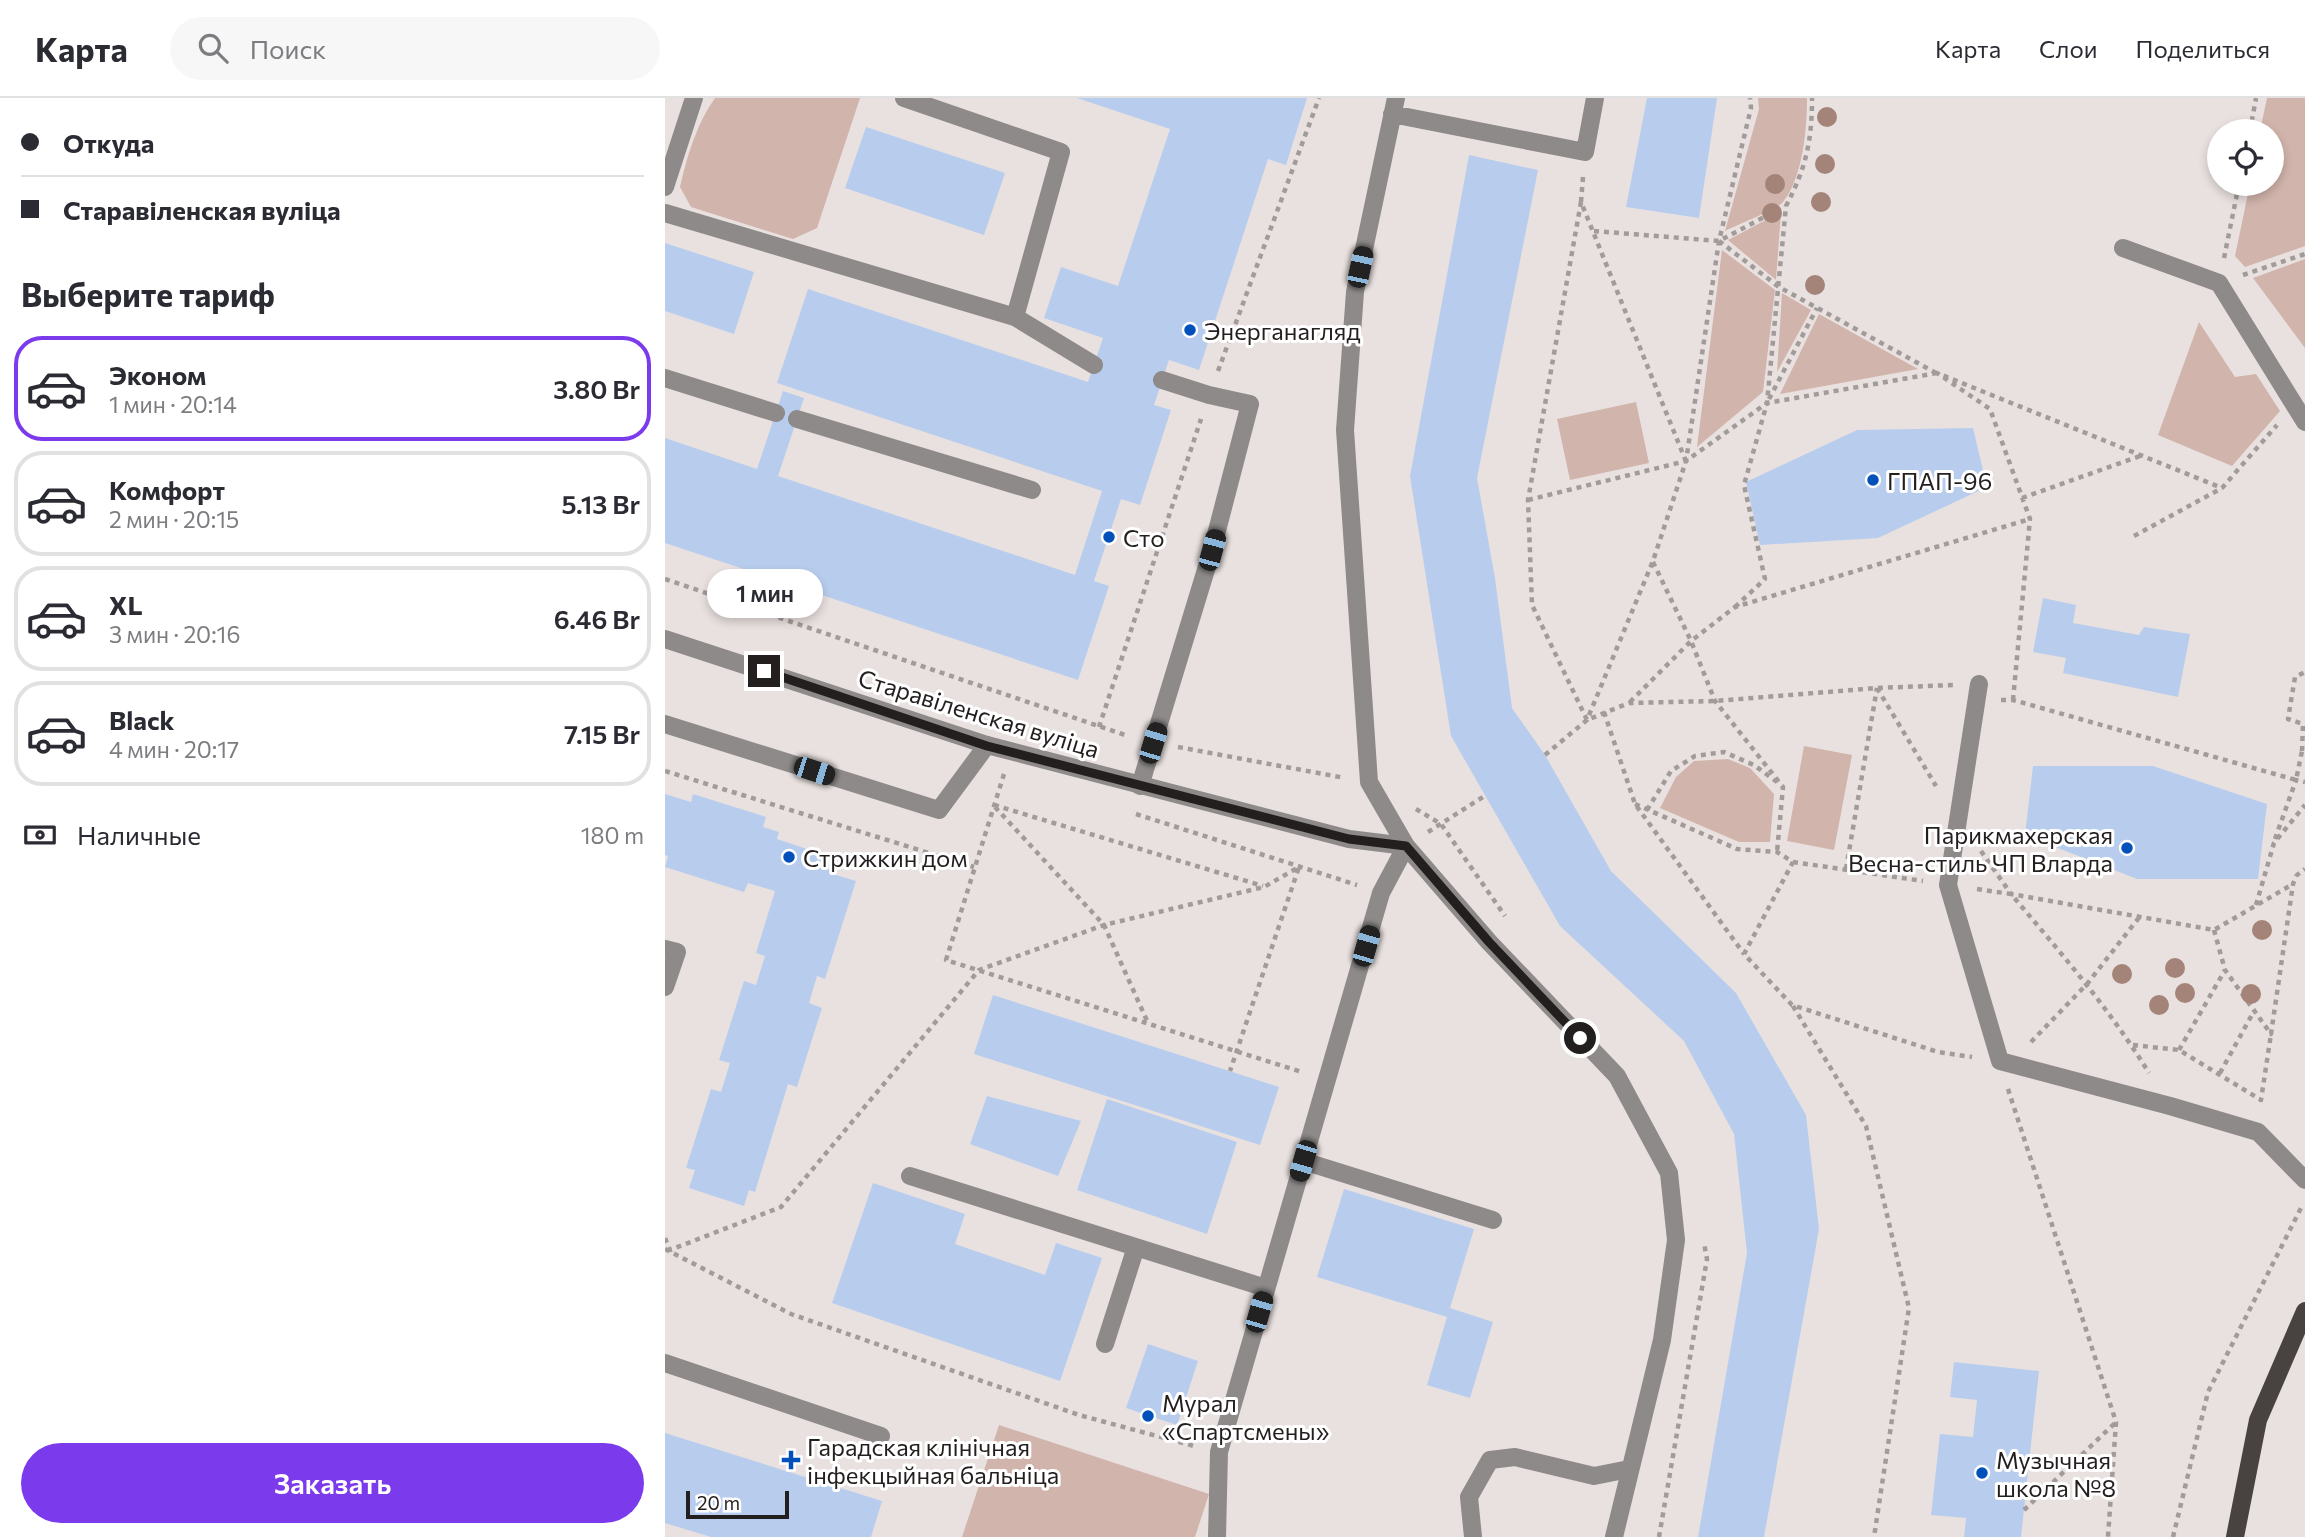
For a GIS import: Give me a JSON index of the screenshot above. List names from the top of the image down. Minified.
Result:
{"streets":{"street":["Старавіленская вуліца"]},"places":{"other":["Энерганагляд","ГПАП-96","Сто","Парикмахерская Весна-стиль ЧП Вларда","Стрижкин дом","Мурал «Спартсмены»","Музычная школа №8"],"health":["Гарадская клінічная інфекцыйная бальніца"]},"scale_bar":"20 m","page":{"header":"Карта","search":"Поиск","nav":["Карта","Слои","Поделиться"],"banner":["Откуда","Старавіленская вуліца"],"heading":"Выберите тариф","list":[{"name":"Эконом","note":"1 мин · 20:14","value":"3.80 Br"},{"name":"Комфорт","note":"2 мин · 20:15","value":"5.13 Br"},{"name":"XL","note":"3 мин · 20:16","value":"6.46 Br"},{"name":"Black","note":"4 мин · 20:17","value":"7.15 Br"}],"bubble":"1 мин","pay":["Наличные","180 m"],"buttons":"Заказать","scale":"20 m"}}
